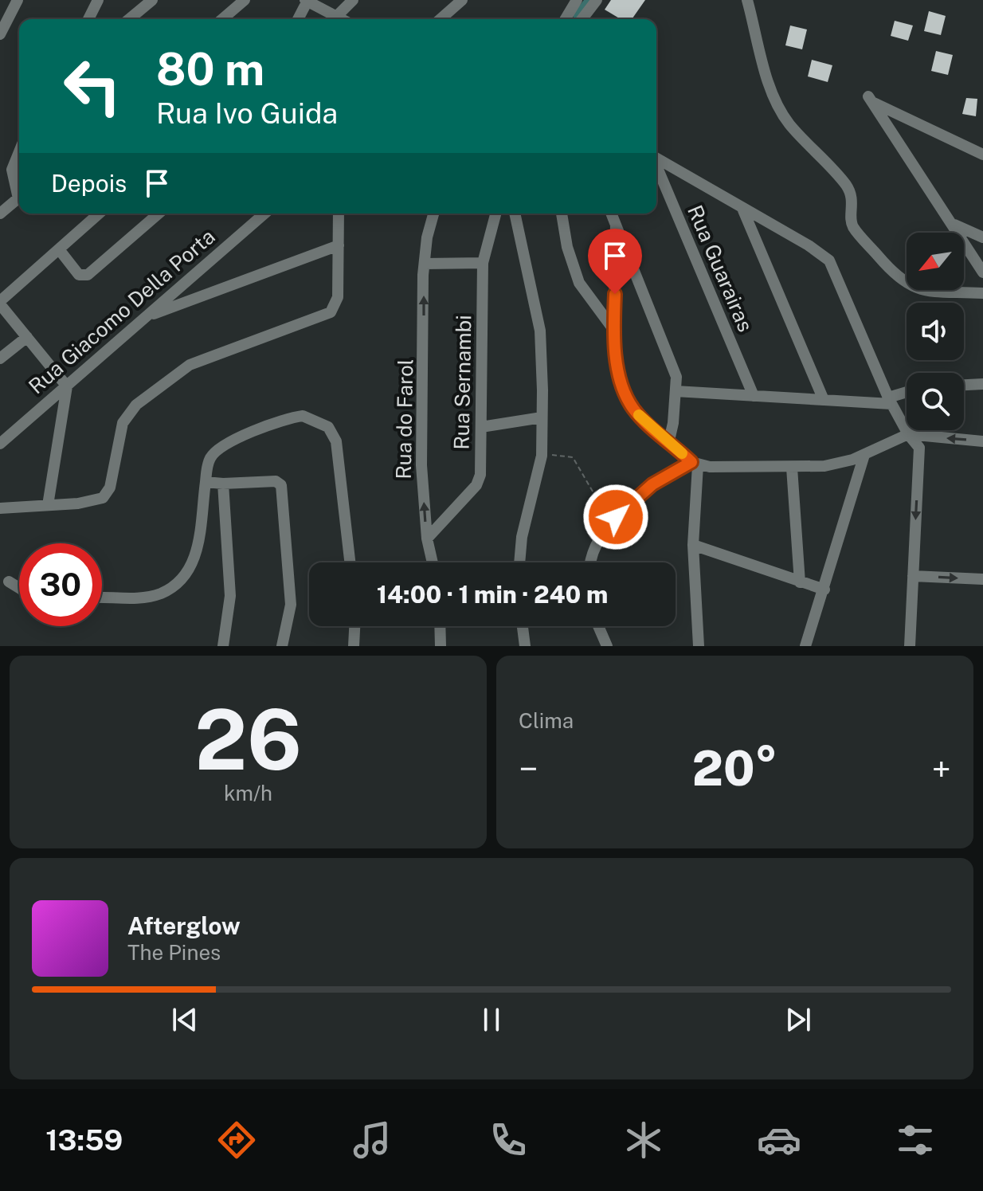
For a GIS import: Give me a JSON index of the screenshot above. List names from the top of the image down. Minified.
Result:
{"streets":{"street":["Rua Guarairas","Rua Giacomo Della Porta","Rua Sernambi","Rua do Farol"]},"crossings":[["Rua Sernambi","Rua do Farol"]],"one_way":["Rua do Farol"],"north":"bottom left","page":{"turn":["80 m","Rua Ivo Guida"],"then":"Depois","limit":"30","trip":"14:00 · 1 min · 240 m","tile":[["26","km/h"],"Clima"],"heat":["−","20°","+"],"song":["Afterglow","The Pines"],"tabs":"13:59"}}
